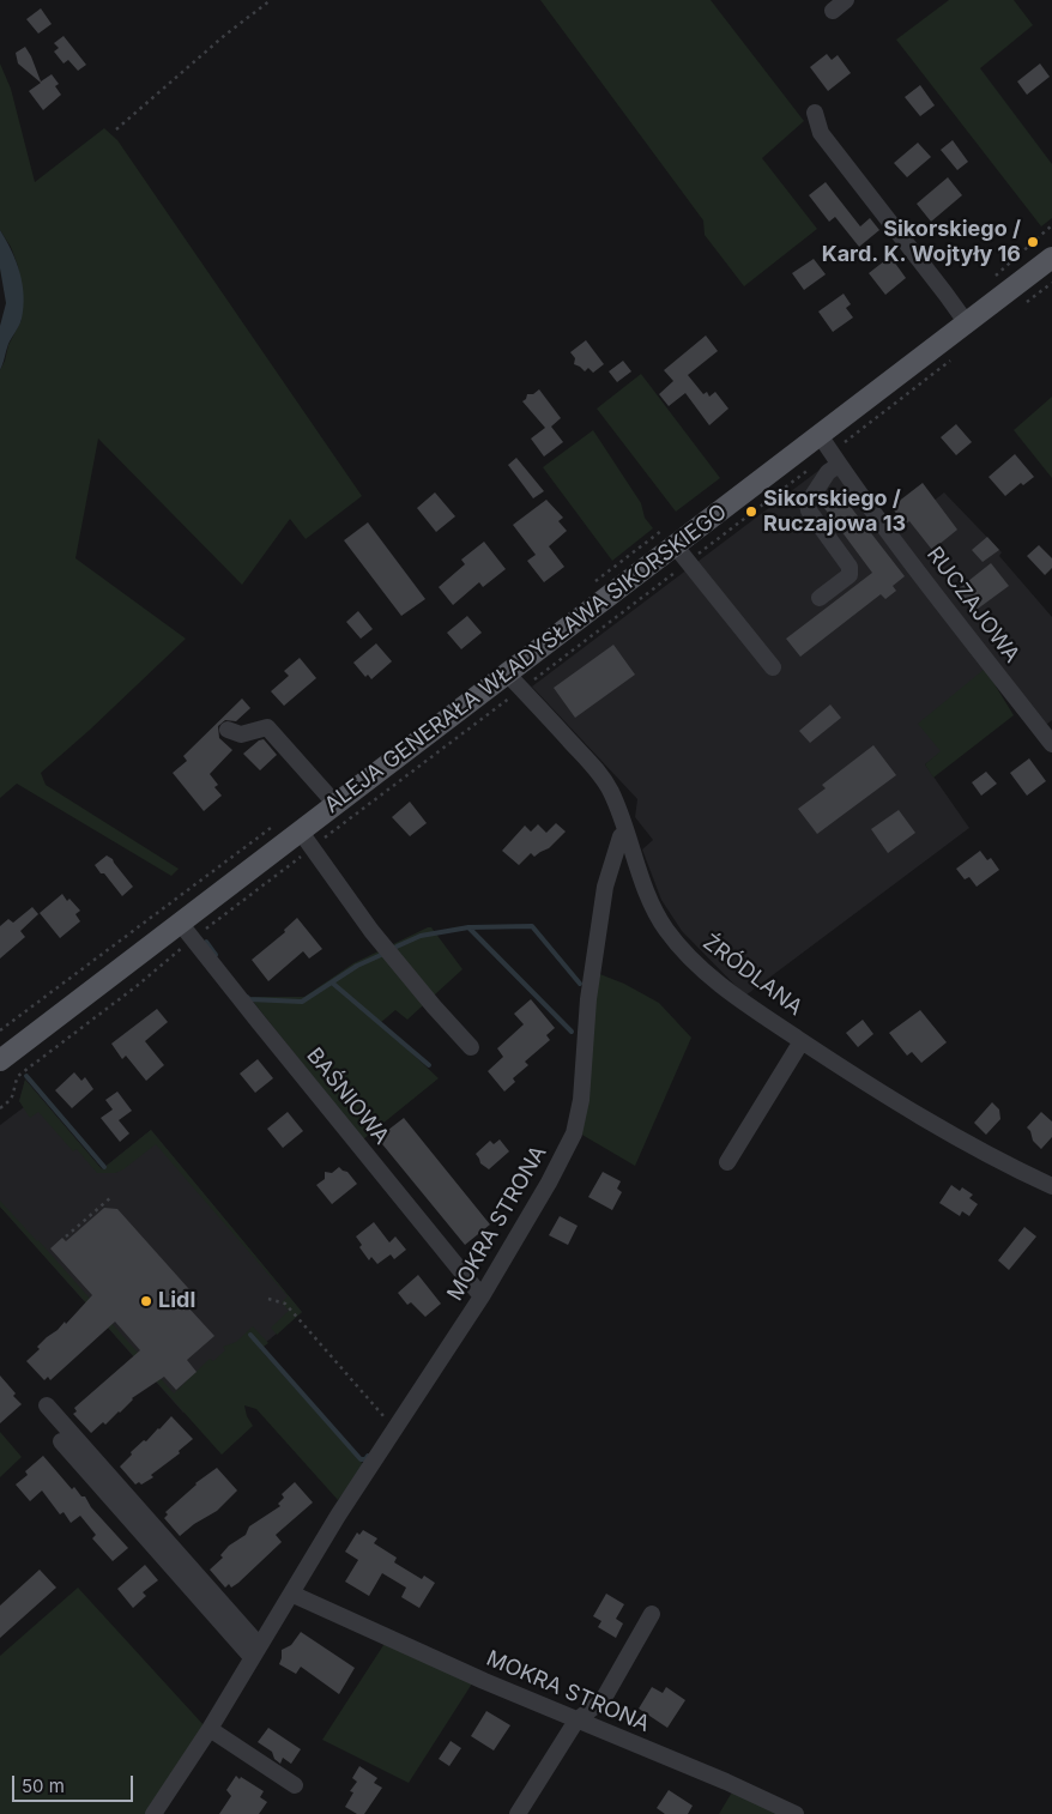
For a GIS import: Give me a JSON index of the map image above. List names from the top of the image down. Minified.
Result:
{"streets":{"main road":["ALEJA GENERAŁA WŁADYSŁAWA SIKORSKIEGO"],"street":["RUCZAJOWA","ŹRÓDLANA","BAŚNIOWA","MOKRA STRONA"]},"crossings":[["RUCZAJOWA","ALEJA GENERAŁA WŁADYSŁAWA SIKORSKIEGO"],["ALEJA GENERAŁA WŁADYSŁAWA SIKORSKIEGO","ŹRÓDLANA"],["ALEJA GENERAŁA WŁADYSŁAWA SIKORSKIEGO","BAŚNIOWA"],["ŹRÓDLANA","MOKRA STRONA"],["BAŚNIOWA","MOKRA STRONA"]],"places":["Sikorskiego / Kard. K. Wojtyły 16","Sikorskiego / Ruczajowa 13","Lidl"],"scale_bar":"50 m"}
